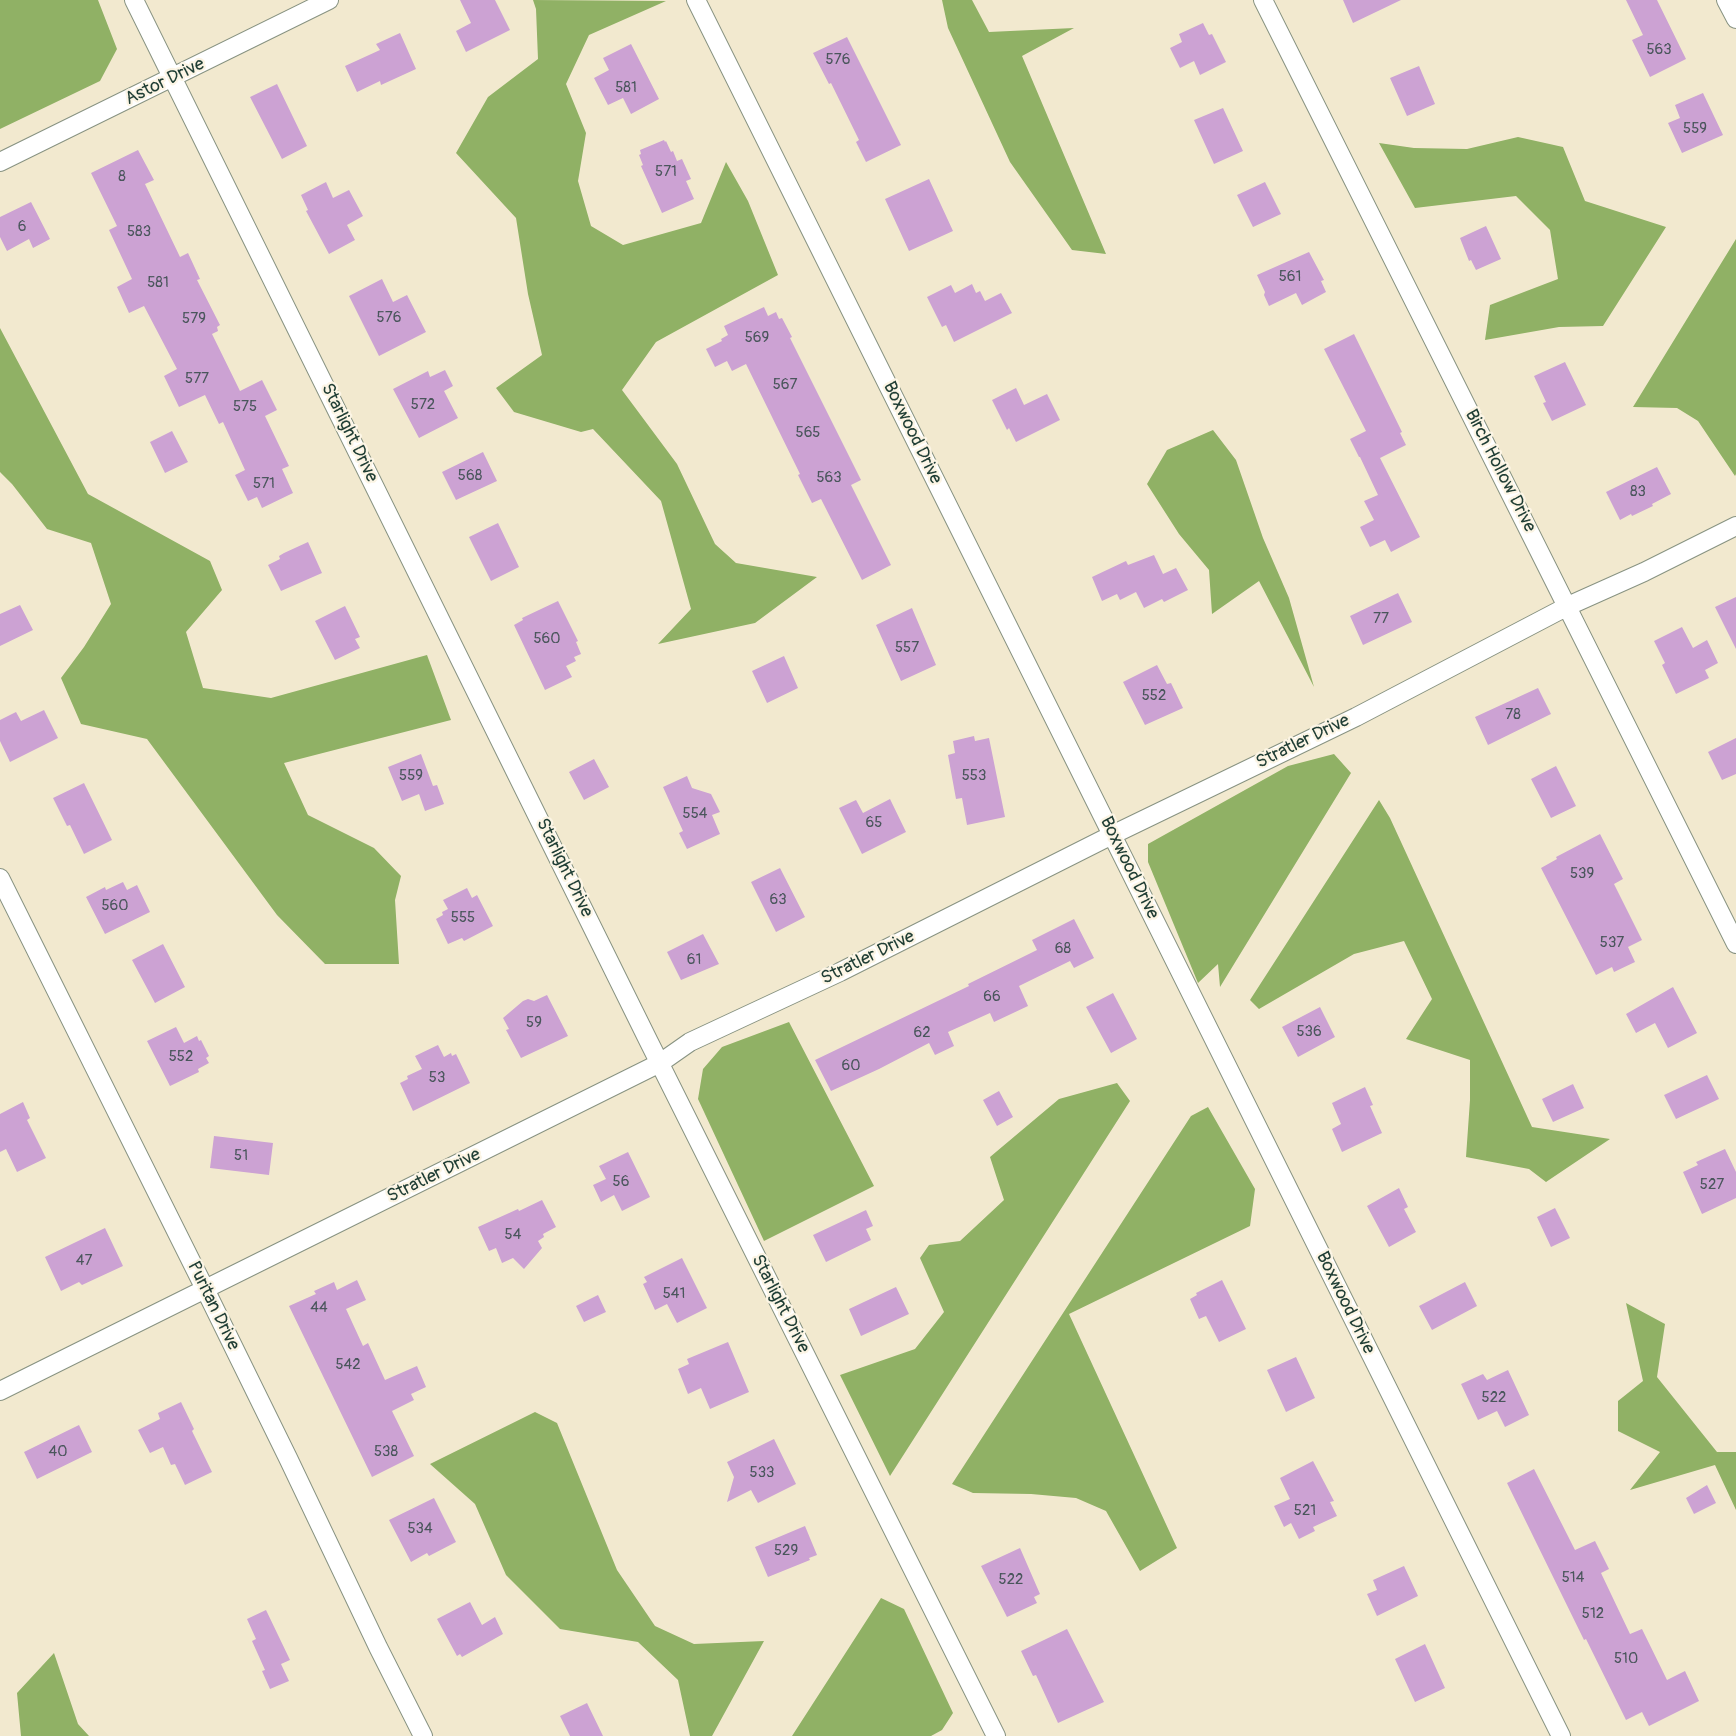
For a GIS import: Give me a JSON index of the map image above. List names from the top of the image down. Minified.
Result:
{"streets":{"street":["Astor Drive","Starlight Drive","Boxwood Drive","Birch Hollow Drive","Stratler Drive","Puritan Drive"]},"crossings":[["Astor Drive","Starlight Drive"],["Starlight Drive","Stratler Drive"],["Boxwood Drive","Stratler Drive"],["Birch Hollow Drive","Stratler Drive"],["Stratler Drive","Puritan Drive"]],"house_numbers":["563","576","581","559","571","8","6","583","561","581","576","579","569","577","567","572","575","565","568","563","571","83","77","560","557","552","78","559","553","554","65","539","63","560","555","537","68","61","66","59","536","62","552","60","53","51","56","527","54","47","541","44","542","522","40","538","533","521","534","529","514","522","512","510"]}
